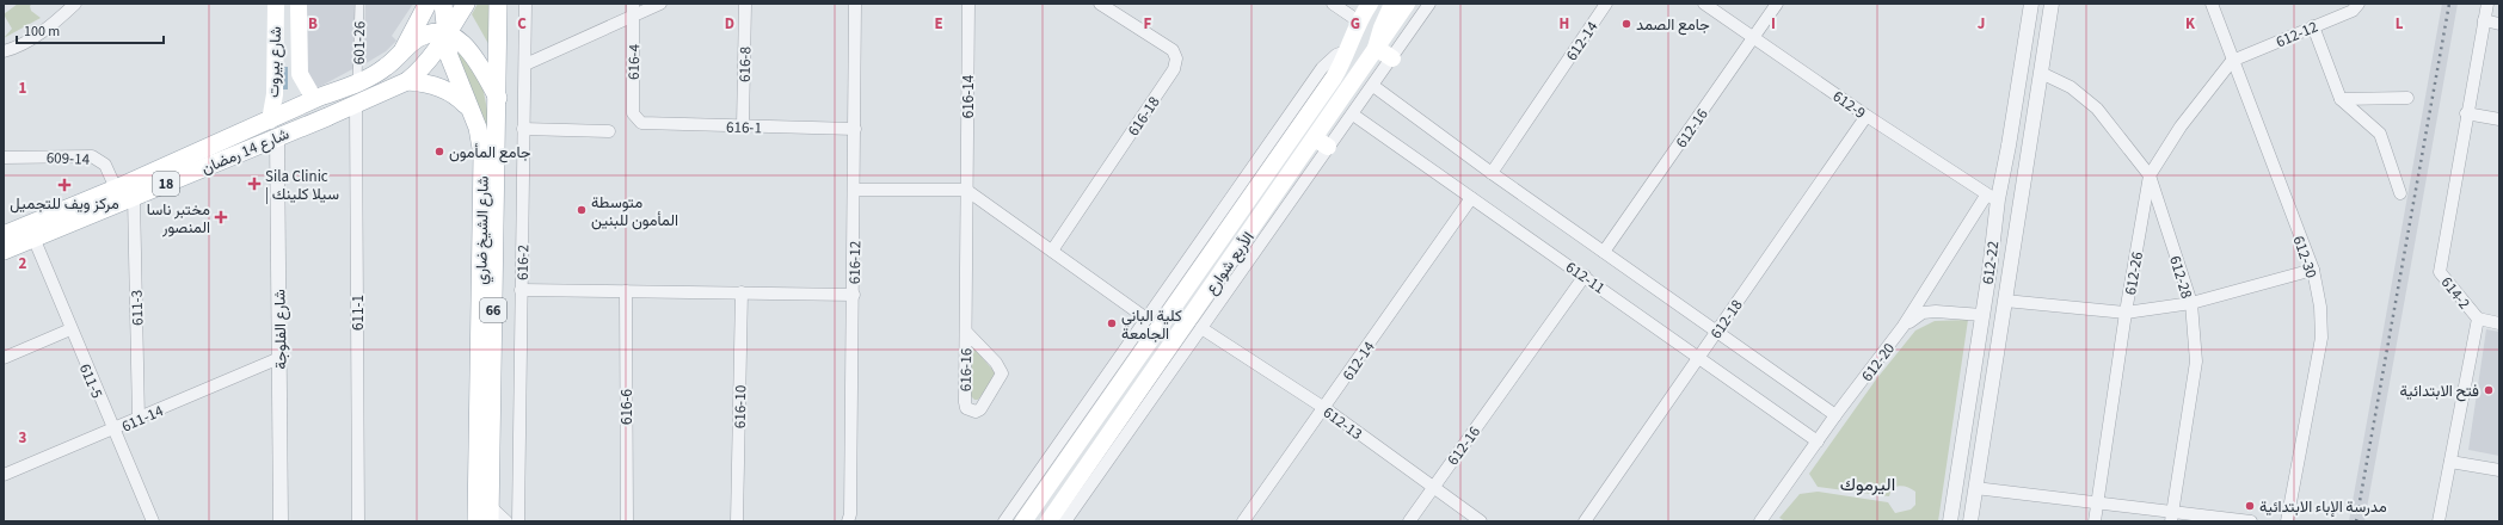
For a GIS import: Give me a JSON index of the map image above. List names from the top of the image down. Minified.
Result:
{"streets":{"main road":["شارع بيروت","شارع 14 رمضان","18","شارع الشيخ ضاري","الأربع شوارع","66"],"street":["612-12","612-14","601-26","616-4","616-8","616-14","612-9","616-18","616-1","612-16","609-14","612-30","616-2","616-12","612-22","612-26","612-11","612-28","614-2","611-3","611-1","612-18","شارع الفلوجة","612-20","616-16","611-5","616-6","616-10","611-14","612-13"]},"crossings":[["612-12","612-30"],["612-14","612-11"],["612-14","612-13"],["601-26","شارع 14 رمضان"],["شارع بيروت","شارع 14 رمضان"],["616-4","616-1"],["616-8","616-1"],["616-14","616-16"],["612-9","612-16"],["612-9","612-22"],["612-9","612-18"],["612-9","612-20"],["616-1","616-12"],["612-16","612-11"],["612-16","612-13"],["شارع 14 رمضان","609-14"],["شارع 14 رمضان","شارع الشيخ ضاري"],["شارع 14 رمضان","611-3"],["شارع 14 رمضان","611-1"],["شارع 14 رمضان","شارع الفلوجة"],["شارع 14 رمضان","611-5"],["612-22","612-20"],["612-26","612-28"],["612-11","612-18"],["612-11","612-20"],["611-3","611-14"],["شارع الفلوجة","611-14"],["611-5","611-14"]],"districts":["اليرموك"],"places":{"other":["جامع الصمد","جامع المأمون","متوسطة المأمون للبنين","كلية الباني الجامعة","فتح الابتدائية","مدرسة الإباء الابتدائية"],"health":["Sila Clinic | سيلا كلينك","مركز ويف للتجميل","مختبر ناسا المنصور"]},"scale_bar":"100 m","grid":{"columns":["B","C","D","E","F","G","H","I","J","K","L"],"rows":["1","2","3"]}}
